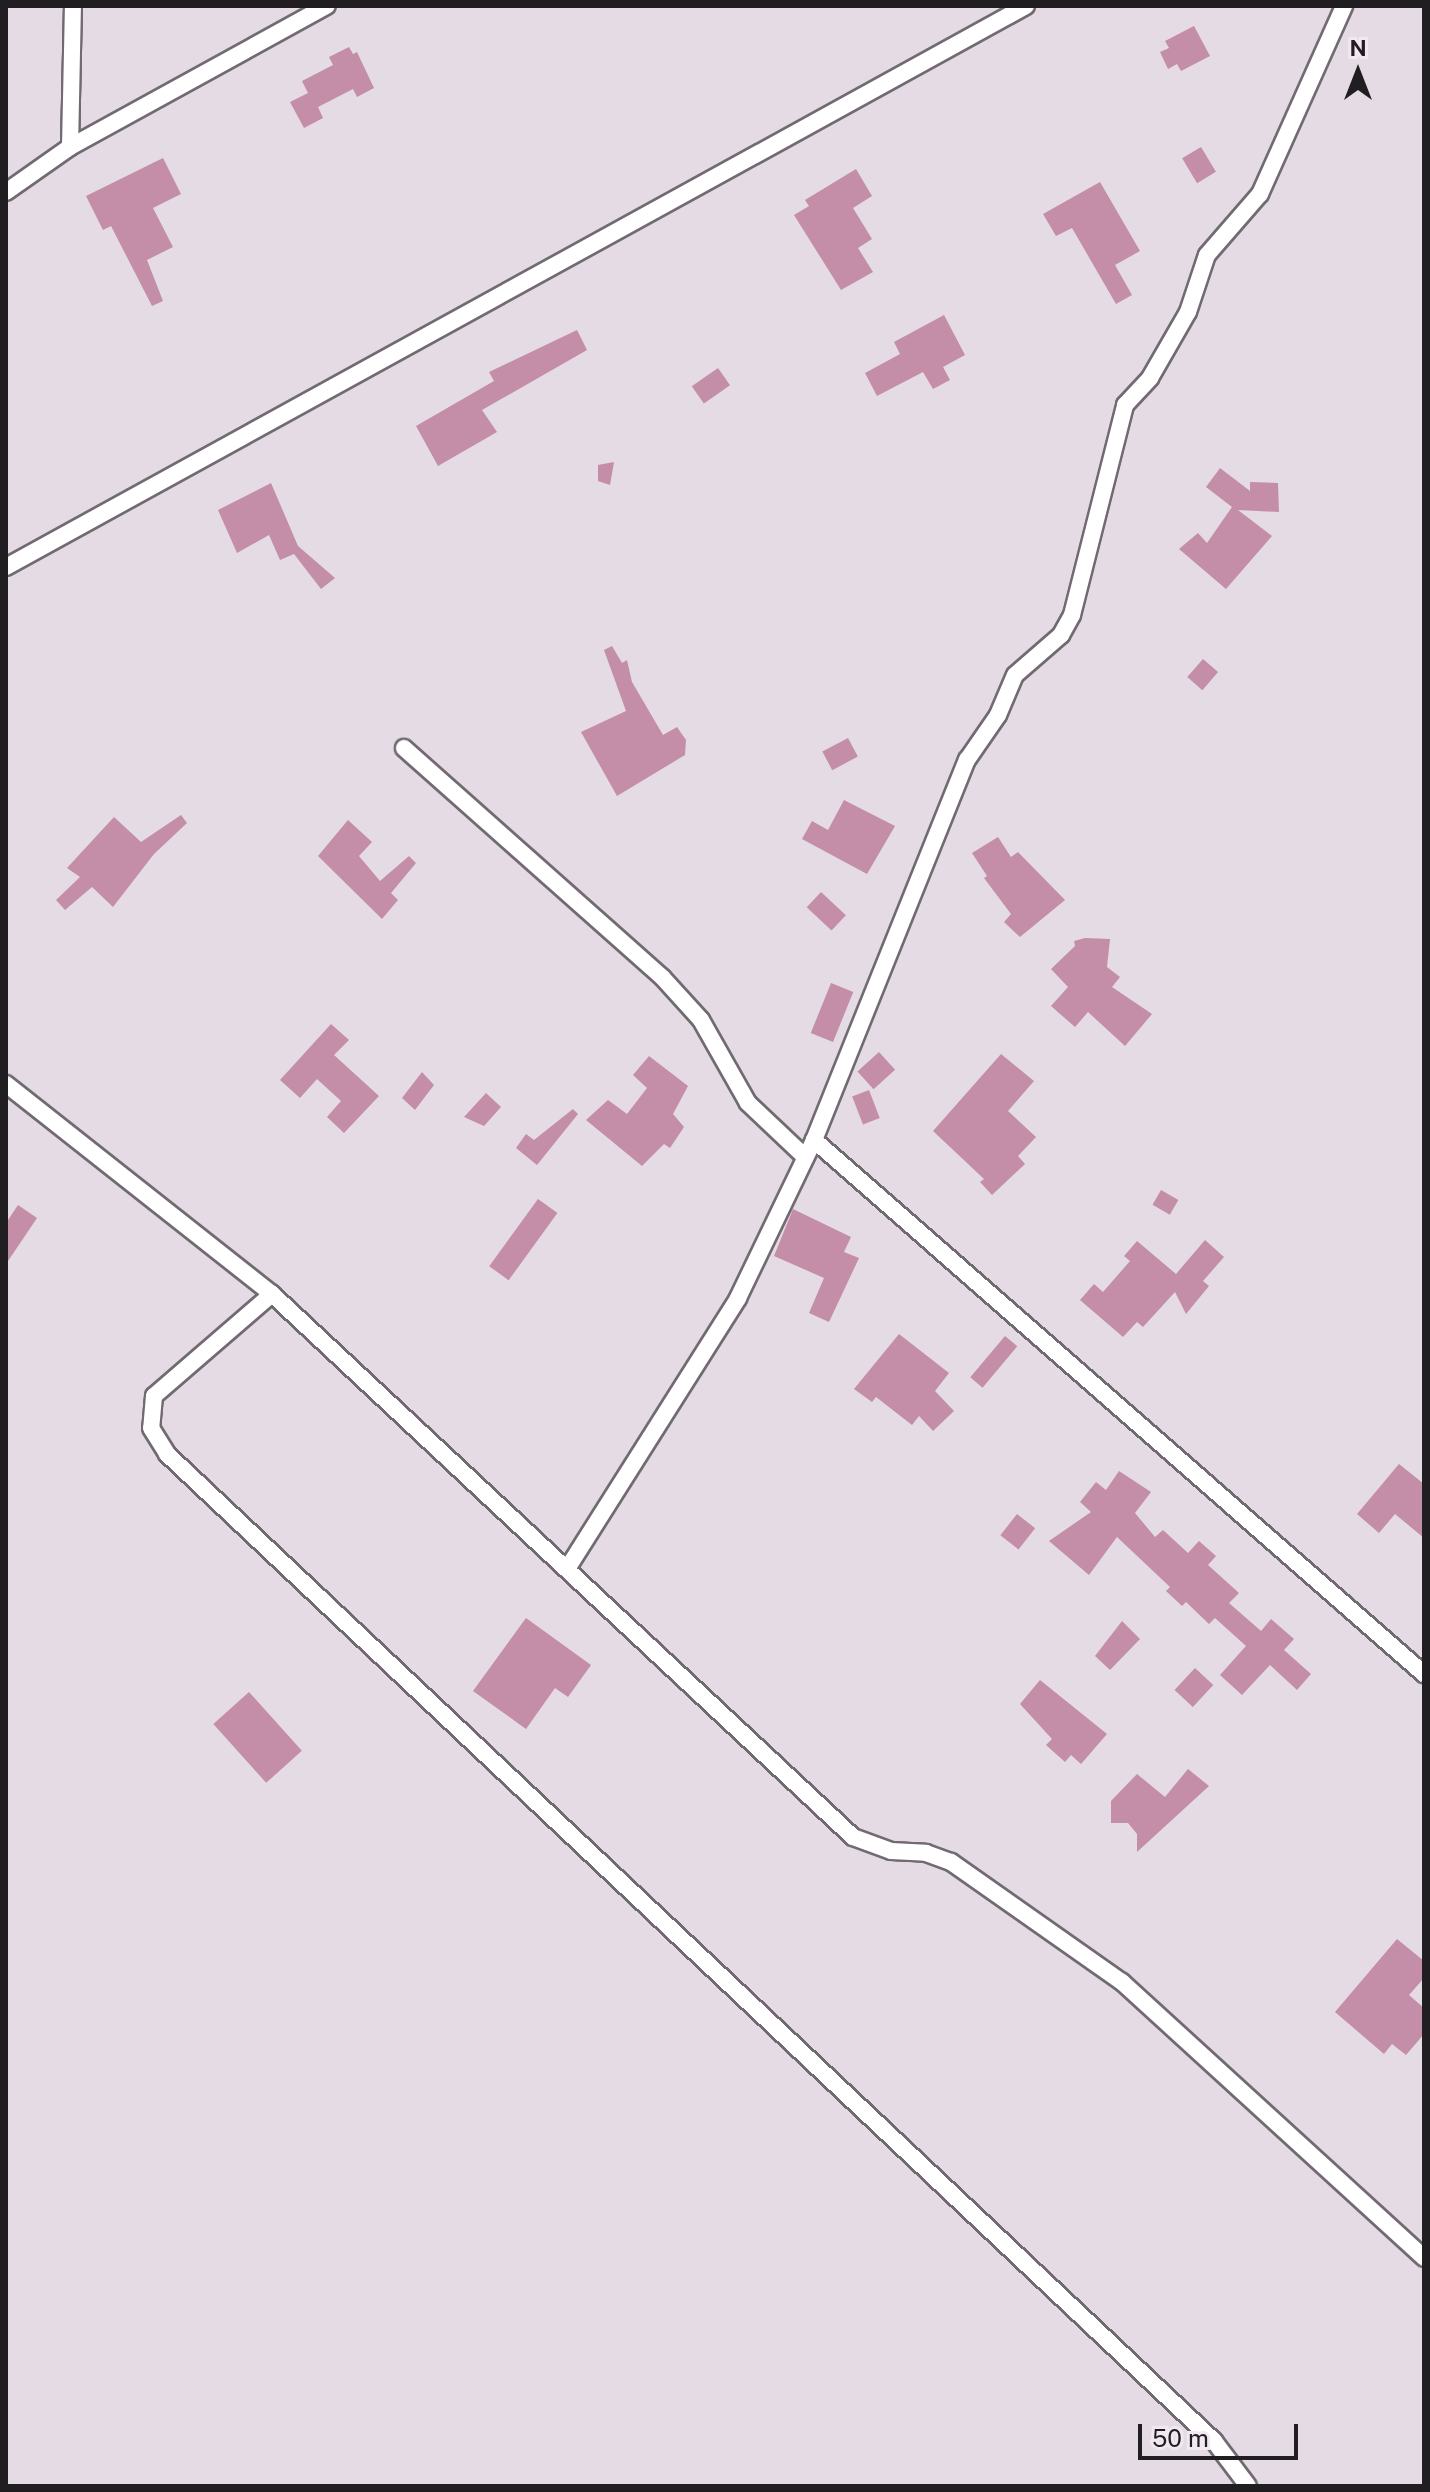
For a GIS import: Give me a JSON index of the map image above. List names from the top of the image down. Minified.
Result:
{"scale_bar":"50 m","north":"top"}
